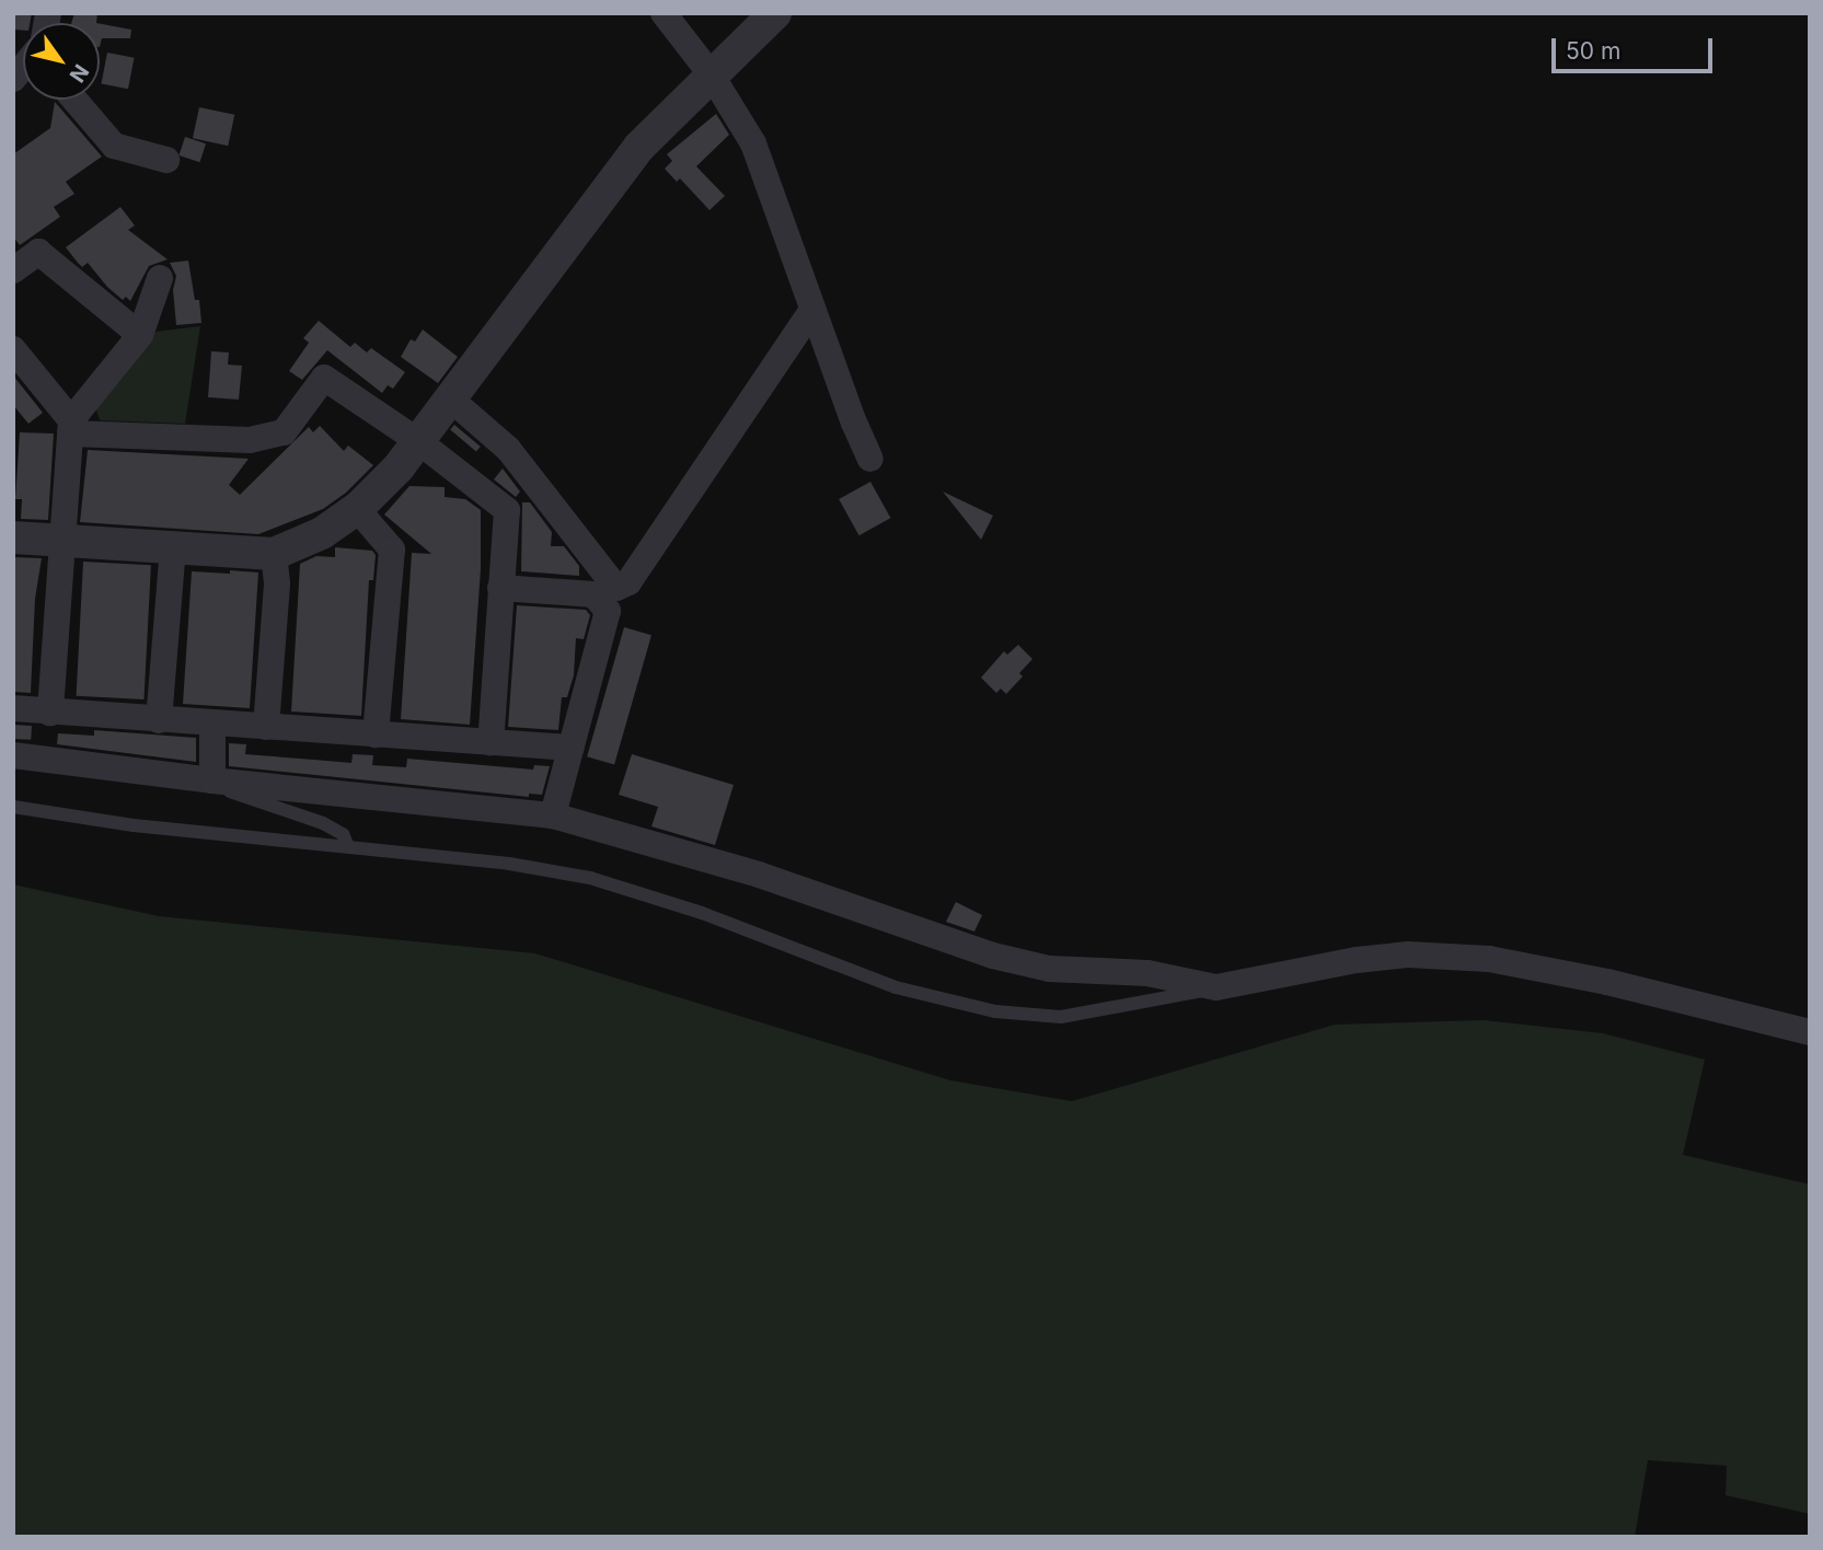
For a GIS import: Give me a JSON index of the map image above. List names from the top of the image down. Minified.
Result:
{"scale_bar":"50 m","north":"bottom right"}
